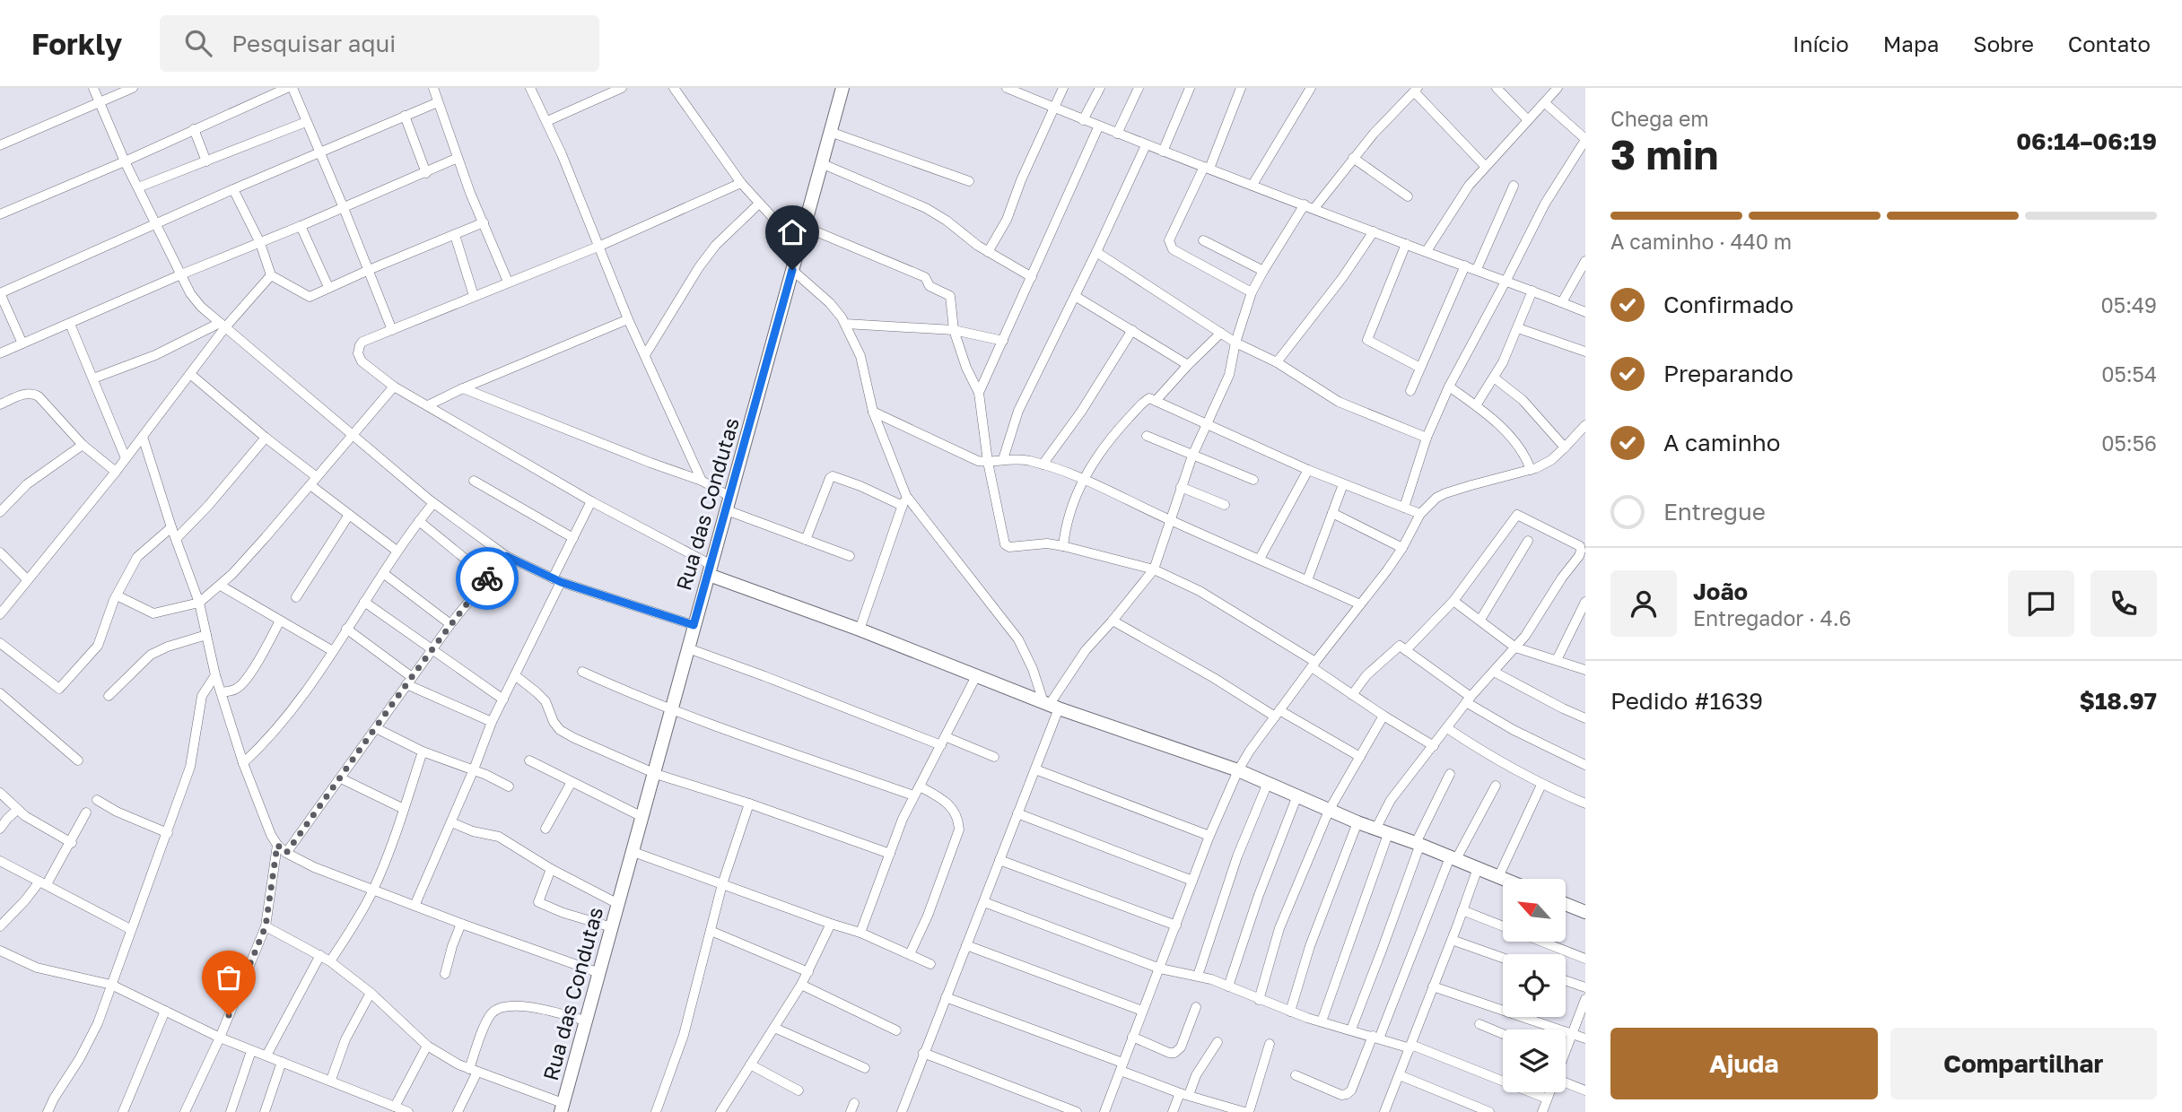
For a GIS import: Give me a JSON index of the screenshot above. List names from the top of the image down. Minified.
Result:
{"streets":{"street":["Rua das Condutas"]},"north":"top left","page":{"header":"Forkly","search":"Pesquisar aqui","nav":["Início","Mapa","Sobre","Contato"],"heading":["3 min","Chega em","06:14–06:19"],"panel":["João","Entregador · 4.6","Pedido #1639","$18.97"],"bar":"A caminho · 440 m","list":[["Confirmado","05:49"],["Preparando","05:54"],["A caminho","05:56"],"Entregue"],"buttons":["Ajuda","Compartilhar"]}}
